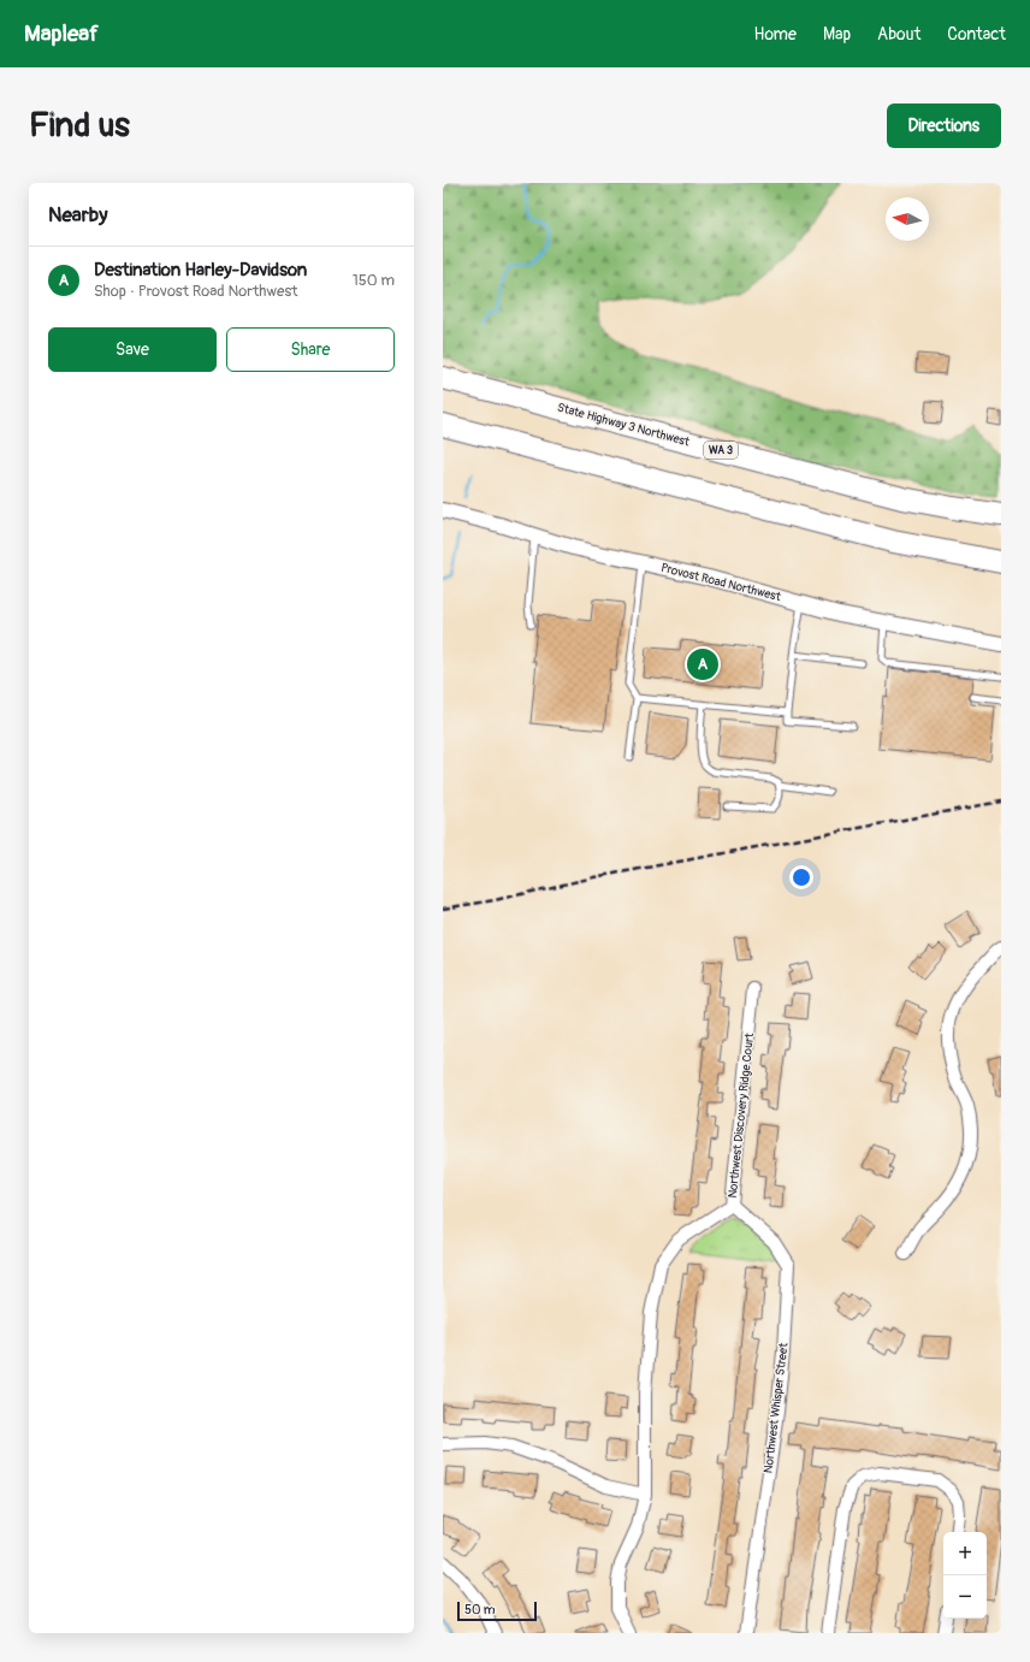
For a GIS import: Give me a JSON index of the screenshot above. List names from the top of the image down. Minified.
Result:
{"streets":{"highway":["State Highway 3 Northwest","WA 3"],"street":["Provost Road Northwest","Northwest Discovery Ridge Court","Northwest Whisper Street"]},"crossings":[["Northwest Discovery Ridge Court","Northwest Whisper Street"]],"scale_bar":"50 m","north":"left","page":{"header":"Mapleaf","nav":["Home","Map","About","Contact"],"buttons":["Directions",["Save","Share"]],"title":"Find us","heading":"Nearby","list":[{"mark":"A","name":"Destination Harley-Davidson","note":"Shop · Provost Road Northwest","value":"150 m"}],"pins":"A","map_buttons":["+","−"],"scale":"50 m"}}
